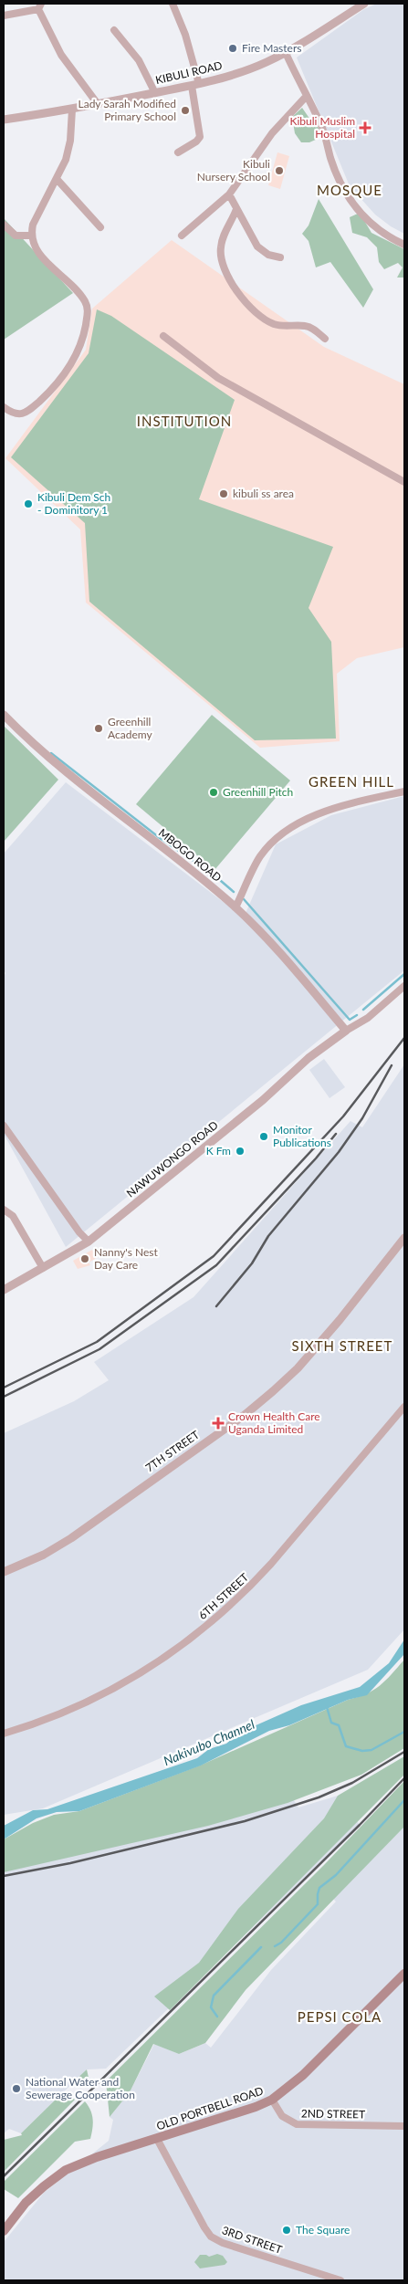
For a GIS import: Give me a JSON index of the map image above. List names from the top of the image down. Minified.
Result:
{"streets":{"main road":["OLD PORTBELL ROAD"],"street":["KIBULI ROAD","MBOGO ROAD","NAWUWONGO ROAD","7TH STREET","6TH STREET","2ND STREET","3RD STREET"]},"crossings":[["MBOGO ROAD","NAWUWONGO ROAD"],["OLD PORTBELL ROAD","2ND STREET"],["OLD PORTBELL ROAD","3RD STREET"]],"districts":["MOSQUE","INSTITUTION","GREEN HILL","SIXTH STREET","PEPSI COLA"],"water":["Nakivubo Channel"],"places":{"other":["Fire Masters","Lady Sarah Modified Primary School","Kibuli Nursery School","kibuli ss area","Kibuli Dem Sch - Dominitory 1","Greenhill Academy","Greenhill Pitch","Monitor Publications","K Fm","Nanny's Nest Day Care","National Water and Sewerage Cooperation","The Square"],"health":["Kibuli Muslim Hospital","Crown Health Care Uganda Limited"]}}
